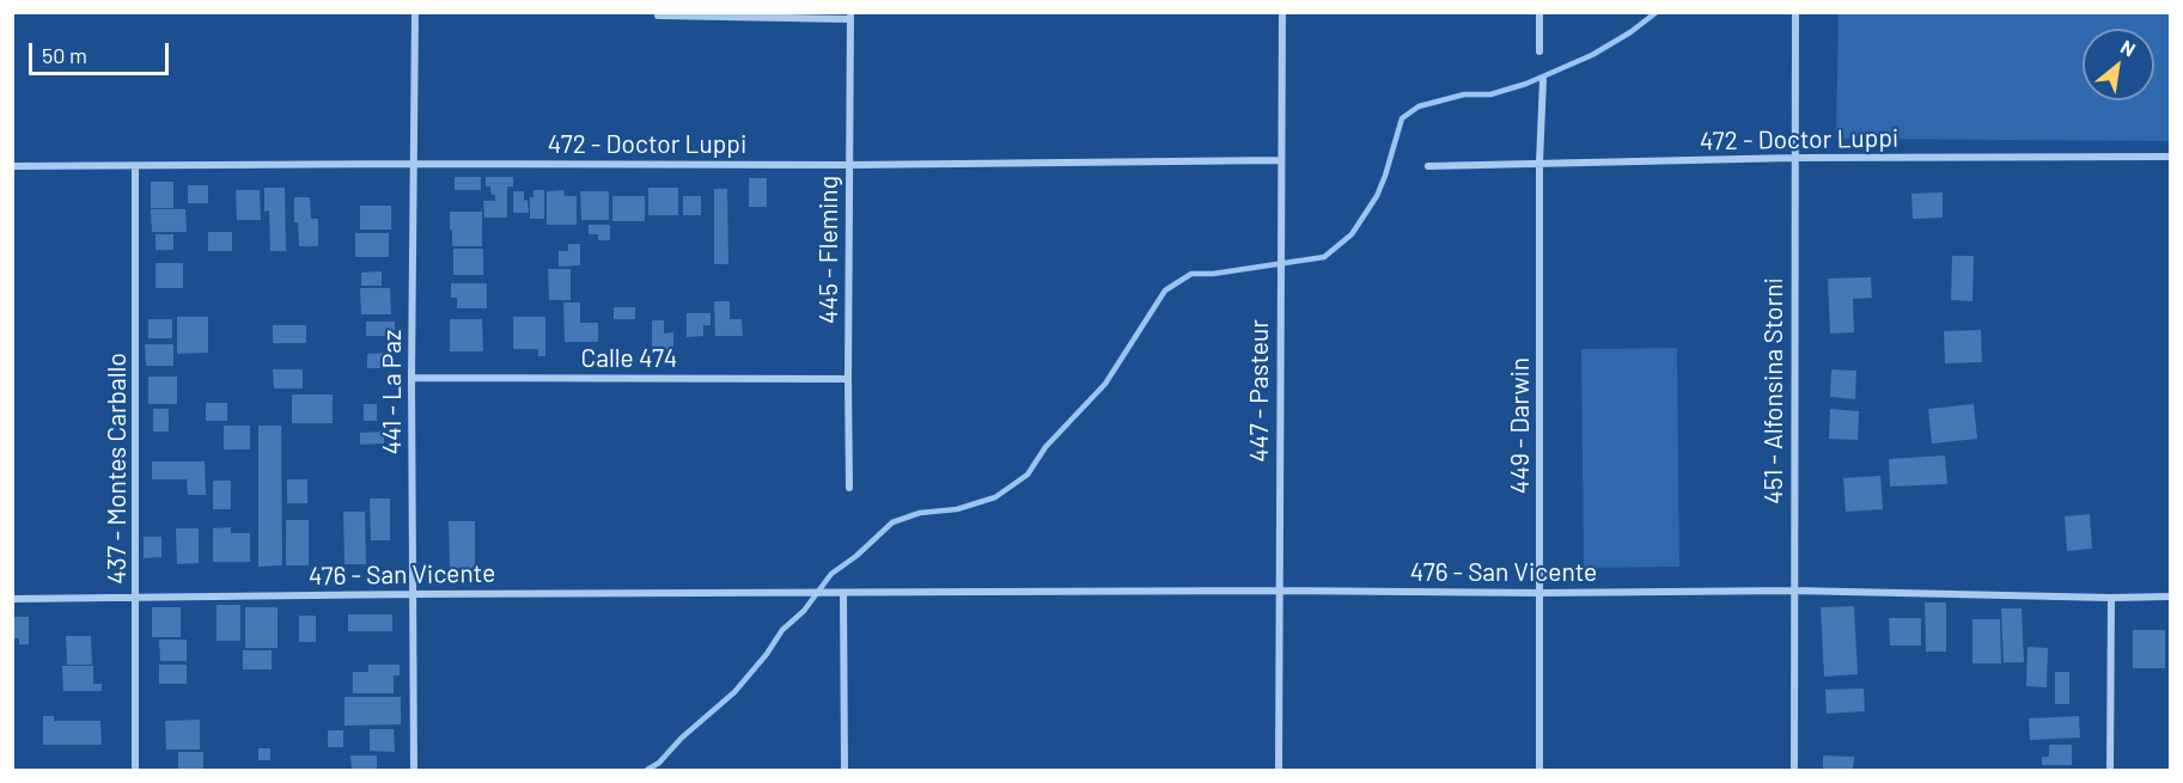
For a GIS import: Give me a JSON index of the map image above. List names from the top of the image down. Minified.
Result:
{"streets":{"street":["472 - Doctor Luppi","445 - Fleming","Calle 474","447 - Pasteur","451 - Alfonsina Storni","441 - La Paz","449 - Darwin","437 - Montes Carballo","476 - San Vicente"]},"crossings":[["472 - Doctor Luppi","445 - Fleming"],["472 - Doctor Luppi","447 - Pasteur"],["472 - Doctor Luppi","451 - Alfonsina Storni"],["472 - Doctor Luppi","441 - La Paz"],["472 - Doctor Luppi","449 - Darwin"],["472 - Doctor Luppi","437 - Montes Carballo"],["445 - Fleming","Calle 474"],["Calle 474","441 - La Paz"],["447 - Pasteur","476 - San Vicente"],["451 - Alfonsina Storni","476 - San Vicente"],["441 - La Paz","476 - San Vicente"],["449 - Darwin","476 - San Vicente"],["437 - Montes Carballo","476 - San Vicente"]],"scale_bar":"50 m","north":"top right"}
